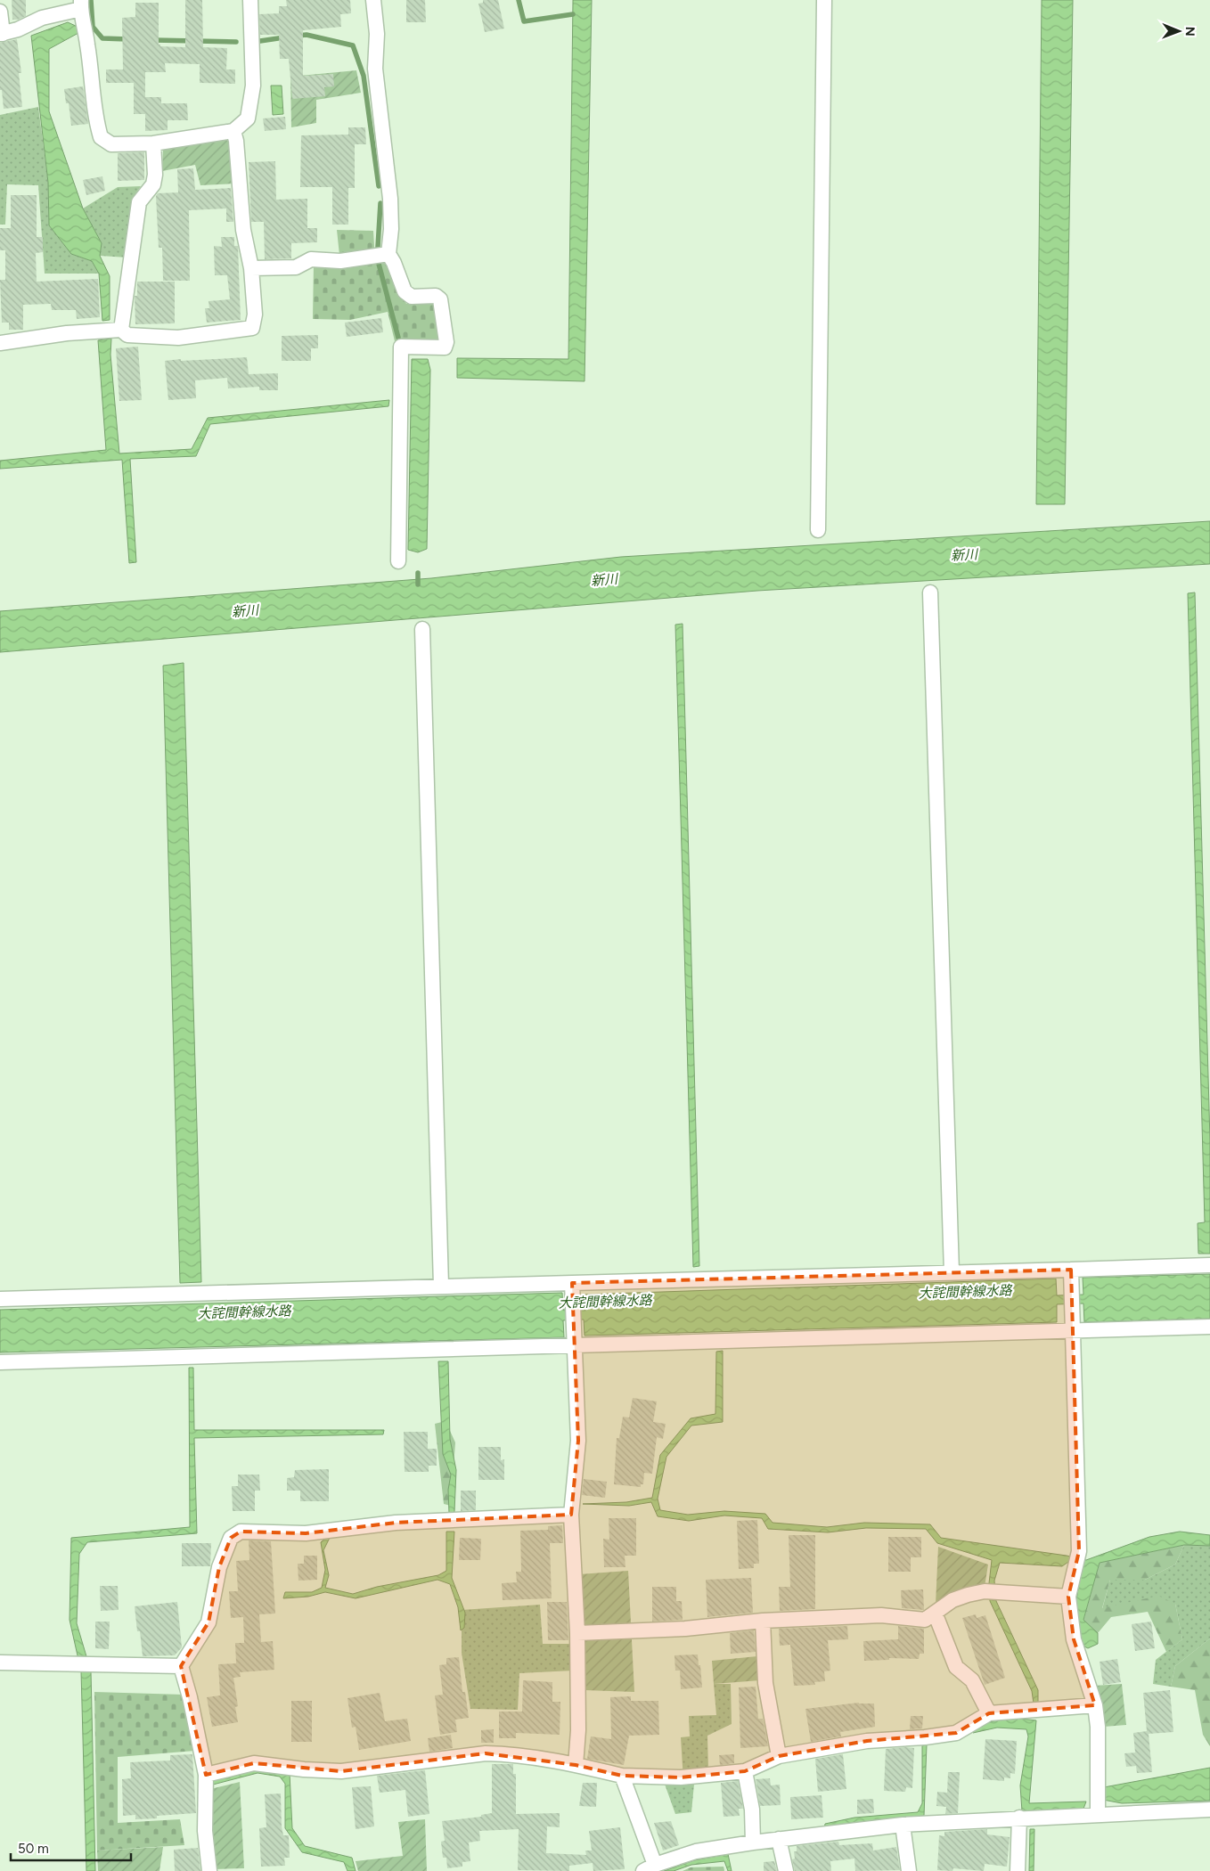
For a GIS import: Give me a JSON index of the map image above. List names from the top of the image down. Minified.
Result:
{"water":["新川","大詫間幹線水路"],"scale_bar":"50 m","north":"right"}
